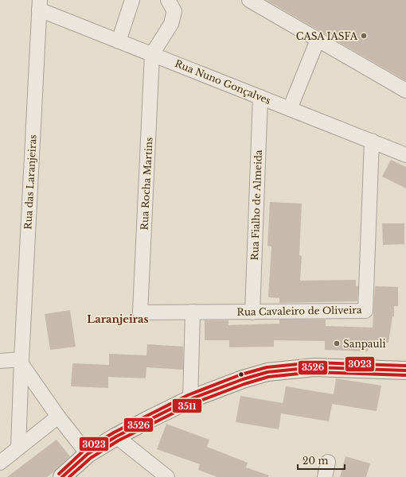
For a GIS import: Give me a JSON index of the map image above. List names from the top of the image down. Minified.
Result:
{"streets":{"street":["Rua Nuno Gonçalves","Rua das Laranjeiras","Rua Rocha Martins","Rua Fialho de Almeida","Rua Cavaleiro de Oliveira"]},"crossings":[["Rua Nuno Gonçalves","Rua das Laranjeiras"],["Rua Nuno Gonçalves","Rua Rocha Martins"],["Rua Nuno Gonçalves","Rua Fialho de Almeida"],["Rua Nuno Gonçalves","Rua Cavaleiro de Oliveira"],["Rua Rocha Martins","Rua Cavaleiro de Oliveira"],["Rua Fialho de Almeida","Rua Cavaleiro de Oliveira"]],"districts":["Laranjeiras"],"places":["CASA IASFA","Sanpauli"],"lines":["transit line 3023","transit line 3526","transit line 3511"],"scale_bar":"20 m"}
